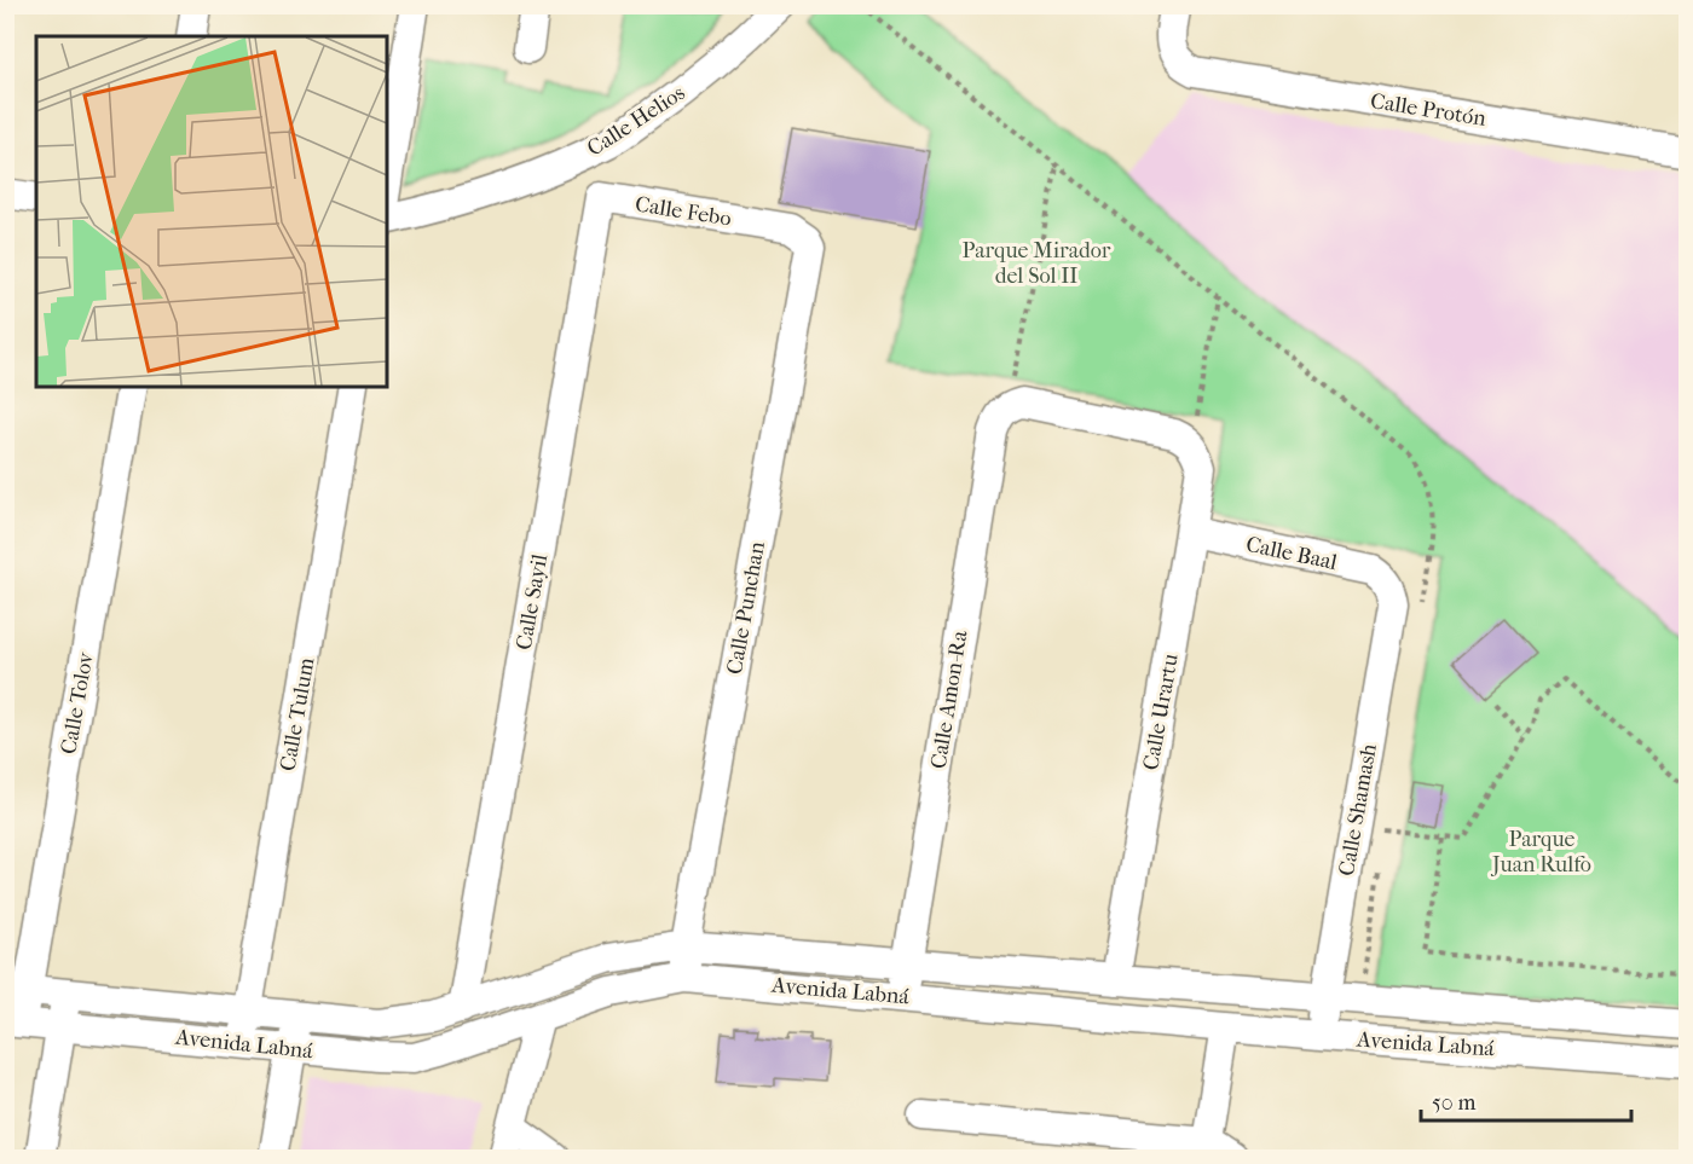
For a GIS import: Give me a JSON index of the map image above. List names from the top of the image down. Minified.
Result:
{"streets":{"street":["Calle Protón","Calle Helios","Calle Febo","Calle Baal","Calle Sayil","Calle Punchan","Calle Amon-Ra","Calle Tolov","Calle Urartu","Calle Tulum","Calle Shamash","Avenida Labná"]},"crossings":[["Calle Febo","Calle Sayil"],["Calle Febo","Calle Punchan"],["Calle Baal","Calle Urartu"],["Calle Baal","Calle Shamash"],["Calle Sayil","Avenida Labná"],["Calle Punchan","Avenida Labná"],["Calle Amon-Ra","Avenida Labná"],["Calle Tolov","Avenida Labná"],["Calle Urartu","Avenida Labná"],["Calle Tulum","Avenida Labná"],["Calle Shamash","Avenida Labná"]],"parks":["Parque Mirador del Sol II","Parque Juan Rulfo"],"scale_bar":"50 m"}
